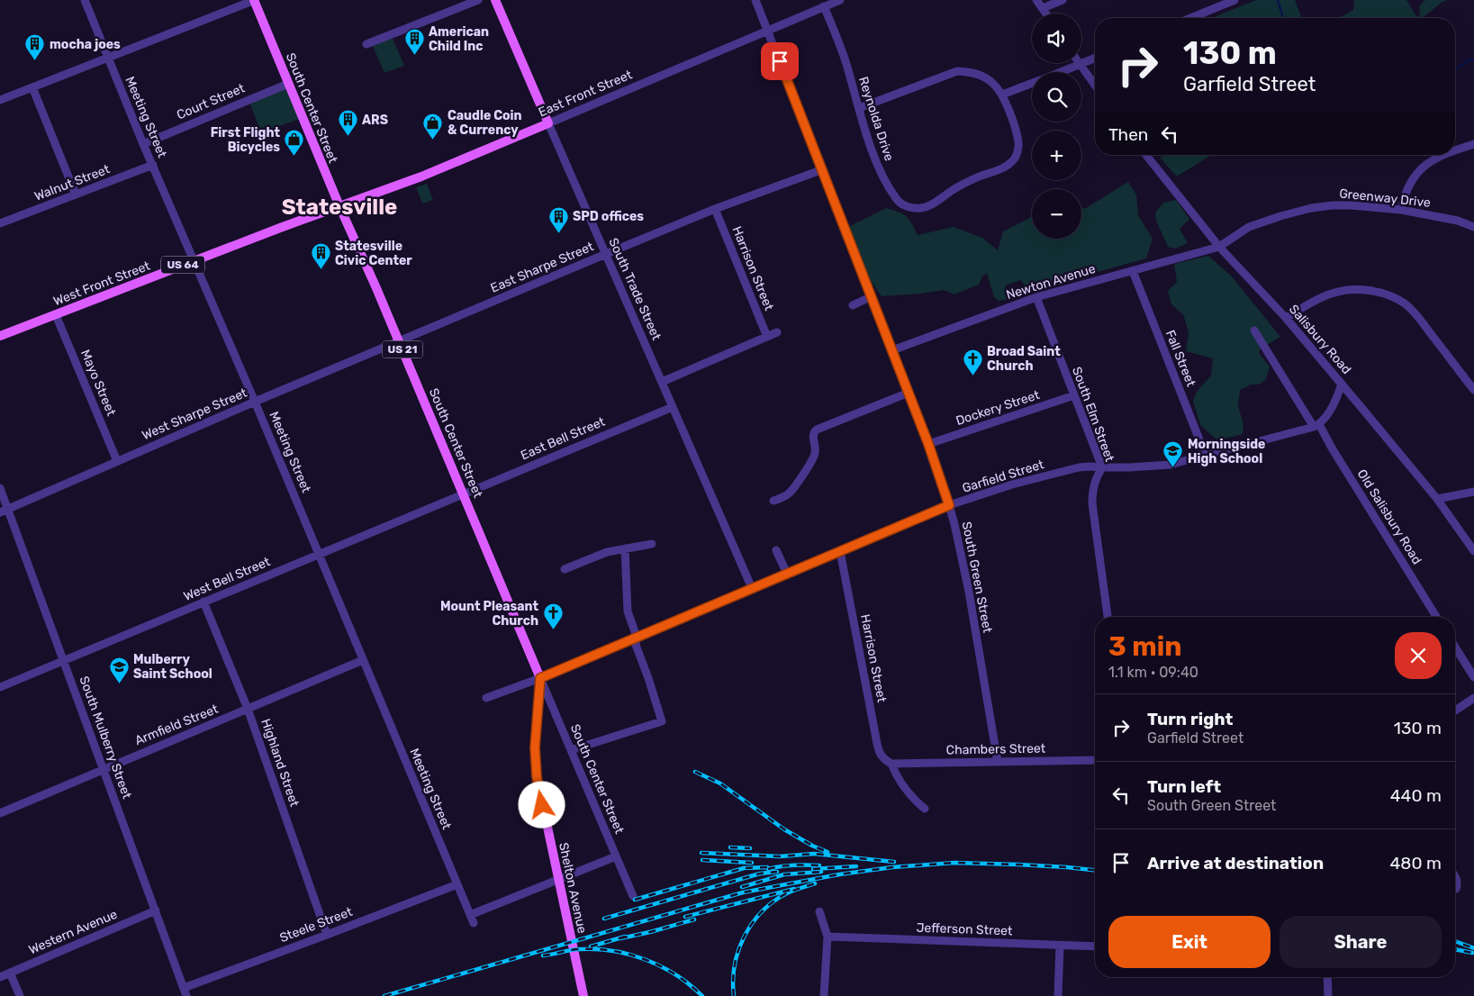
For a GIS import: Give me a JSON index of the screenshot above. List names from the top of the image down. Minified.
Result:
{"streets":{"main road":["East Front Street","South Center Street","US 64","West Front Street","South Trade Street","US 21","Shelton Avenue"],"street":["Court Street","Meeting Street","Reynolda Drive","Walnut Street","Greenway Drive","East Sharpe Street","Harrison Street","Newton Avenue","Salisbury Road","Fall Street","Mayo Street","Dockery Street","West Sharpe Street","South Elm Street","East Bell Street","Garfield Street","Old Salisbury Road","South Green Street","West Bell Street","Armfield Street","South Mulberry Street","Chambers Street","Highland Street","Steele Street","Jefferson Street","Western Avenue"]},"crossings":[["East Front Street","South Center Street"],["East Front Street","Reynolda Drive"],["East Front Street","West Front Street"],["East Front Street","South Trade Street"],["East Front Street","South Green Street"],["Court Street","South Center Street"],["Court Street","Meeting Street"],["South Center Street","East Sharpe Street"],["South Center Street","West Front Street"],["South Center Street","West Sharpe Street"],["South Center Street","East Bell Street"],["South Center Street","Garfield Street"],["South Center Street","West Bell Street"],["South Center Street","Shelton Avenue"],["Meeting Street","Walnut Street"],["Meeting Street","West Front Street"],["Meeting Street","West Sharpe Street"],["Meeting Street","West Bell Street"],["Meeting Street","Armfield Street"],["Meeting Street","Shelton Avenue"],["Meeting Street","Steele Street"],["Greenway Drive","Newton Avenue"],["Greenway Drive","Salisbury Road"],["East Sharpe Street","Harrison Street"],["East Sharpe Street","South Trade Street"],["East Sharpe Street","West Sharpe Street"],["East Sharpe Street","South Green Street"],["Harrison Street","Garfield Street"],["Harrison Street","Chambers Street"],["Newton Avenue","Salisbury Road"],["Newton Avenue","Fall Street"],["Newton Avenue","South Elm Street"],["Newton Avenue","South Green Street"],["West Front Street","Mayo Street"],["South Trade Street","East Bell Street"],["South Trade Street","Garfield Street"],["Fall Street","Garfield Street"],["Mayo Street","West Sharpe Street"],["Dockery Street","South Elm Street"],["Dockery Street","South Green Street"],["West Sharpe Street","South Mulberry Street"],["South Elm Street","Garfield Street"],["East Bell Street","West Bell Street"],["Garfield Street","Old Salisbury Road"],["Garfield Street","South Green Street"],["Garfield Street","Shelton Avenue"],["South Green Street","Chambers Street"],["West Bell Street","South Mulberry Street"],["West Bell Street","Highland Street"],["Armfield Street","South Mulberry Street"],["Armfield Street","Highland Street"],["South Mulberry Street","Steele Street"],["South Mulberry Street","Western Avenue"],["Highland Street","Steele Street"]],"districts":["Statesville"],"places":{"building":["American Child Inc","mocha joes","ARS","SPD offices","Statesville Civic Center"],"shop":["Caudle Coin & Currency","First Flight Bicycles"],"church":["Broad Saint Church","Mount Pleasant Church"],"school or university":["Morningside High School","Mulberry Saint School"]},"page":{"map_buttons":["+","−"],"turn":["130 m","Garfield Street"],"then":"Then","heading":["3 min","1.1 km · 09:40"],"list":[{"name":"Turn right","note":"Garfield Street","value":"130 m"},{"name":"Turn left","note":"South Green Street","value":"440 m"},{"name":"Arrive at destination","value":"480 m"}],"buttons":["Exit","Share"]}}
